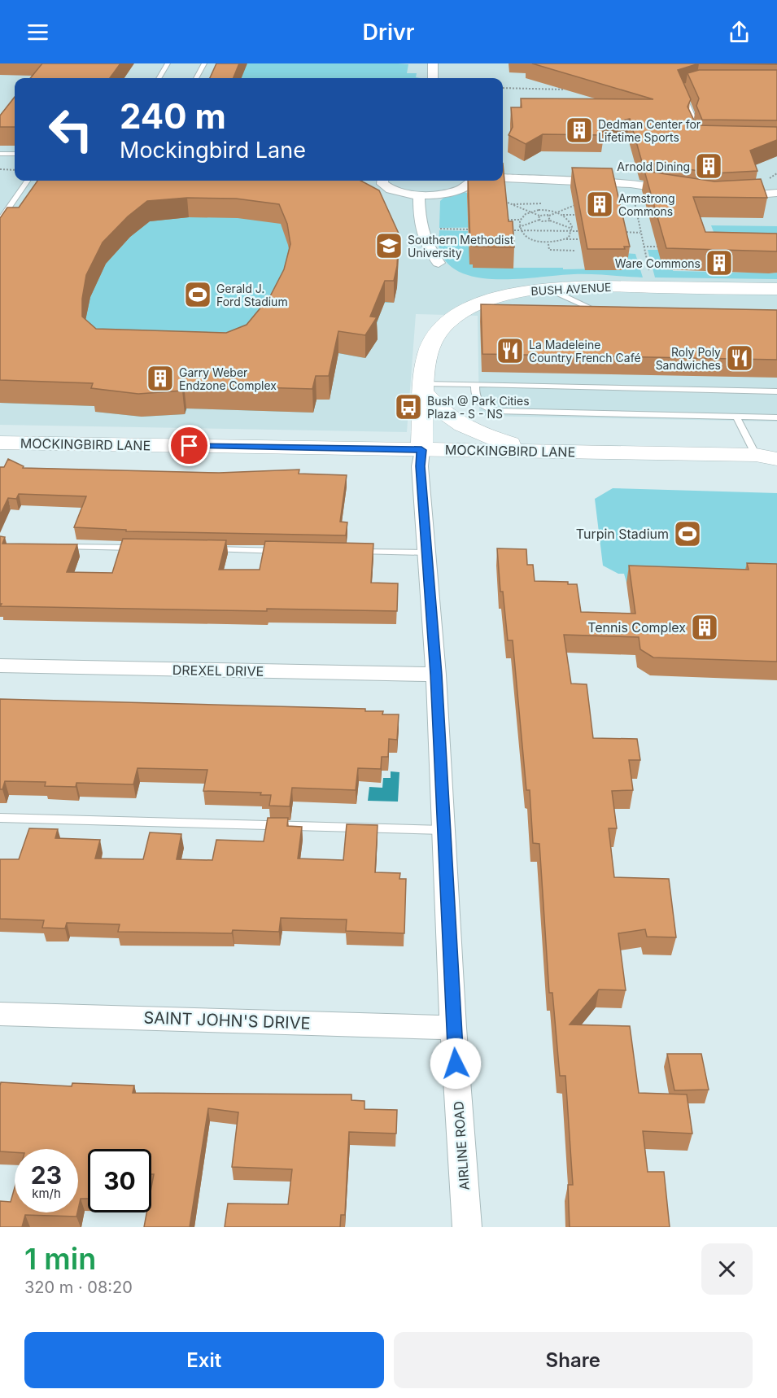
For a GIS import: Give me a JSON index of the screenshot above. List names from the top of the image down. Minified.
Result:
{"streets":{"main road":["BUSH AVENUE","MOCKINGBIRD LANE"],"street":["DREXEL DRIVE","SAINT JOHN'S DRIVE","AIRLINE ROAD"]},"crossings":[["BUSH AVENUE","MOCKINGBIRD LANE"],["BUSH AVENUE","AIRLINE ROAD"],["MOCKINGBIRD LANE","AIRLINE ROAD"],["DREXEL DRIVE","AIRLINE ROAD"],["SAINT JOHN'S DRIVE","AIRLINE ROAD"]],"places":{"building":["Dedman Center for Lifetime Sports","Arnold Dining","Armstrong Commons","Ware Commons","Garry Weber Endzone Complex","Tennis Complex"],"school or university":["Southern Methodist University"],"sports":["Gerald J. Ford Stadium","Turpin Stadium"],"restaurant":["La Madeleine Country French Café","Roly Poly Sandwiches"],"bus stop":["Bush @ Park Cities Plaza - S - NS"]},"page":{"header":"Drivr","turn":["240 m","Mockingbird Lane"],"speed":"23 km/h","limit":"30","heading":["1 min","320 m · 08:20"],"buttons":["Exit","Share"]}}
